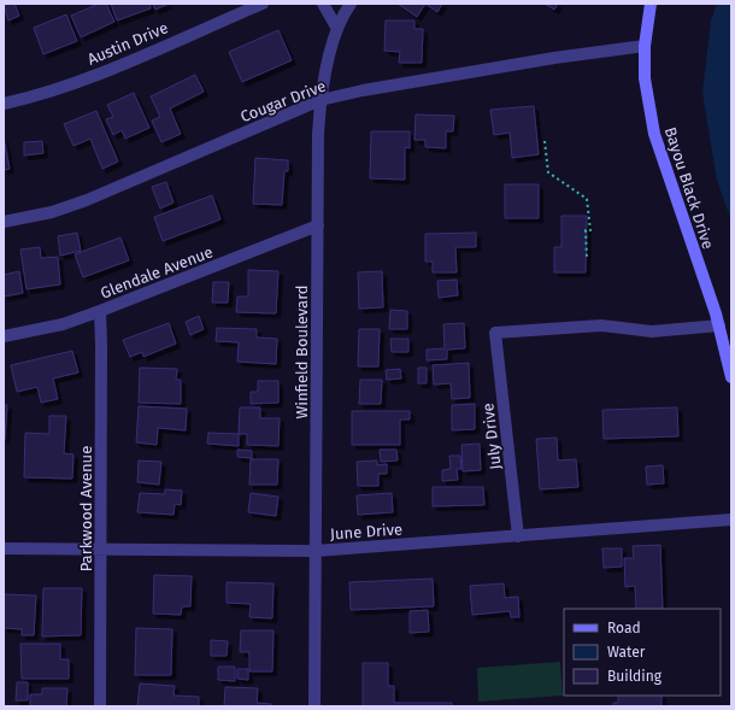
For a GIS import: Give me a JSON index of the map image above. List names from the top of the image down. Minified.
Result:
{"streets":{"main road":["Bayou Black Drive"],"street":["Austin Drive","Cougar Drive","Glendale Avenue","Winfield Boulevard","July Drive","Parkwood Avenue","June Drive"]},"crossings":[["Cougar Drive","Bayou Black Drive"],["Cougar Drive","Winfield Boulevard"],["Bayou Black Drive","July Drive"],["Glendale Avenue","Winfield Boulevard"],["Glendale Avenue","Parkwood Avenue"],["Winfield Boulevard","June Drive"],["July Drive","June Drive"],["Parkwood Avenue","June Drive"]],"legend":["Road","Water","Building"]}
